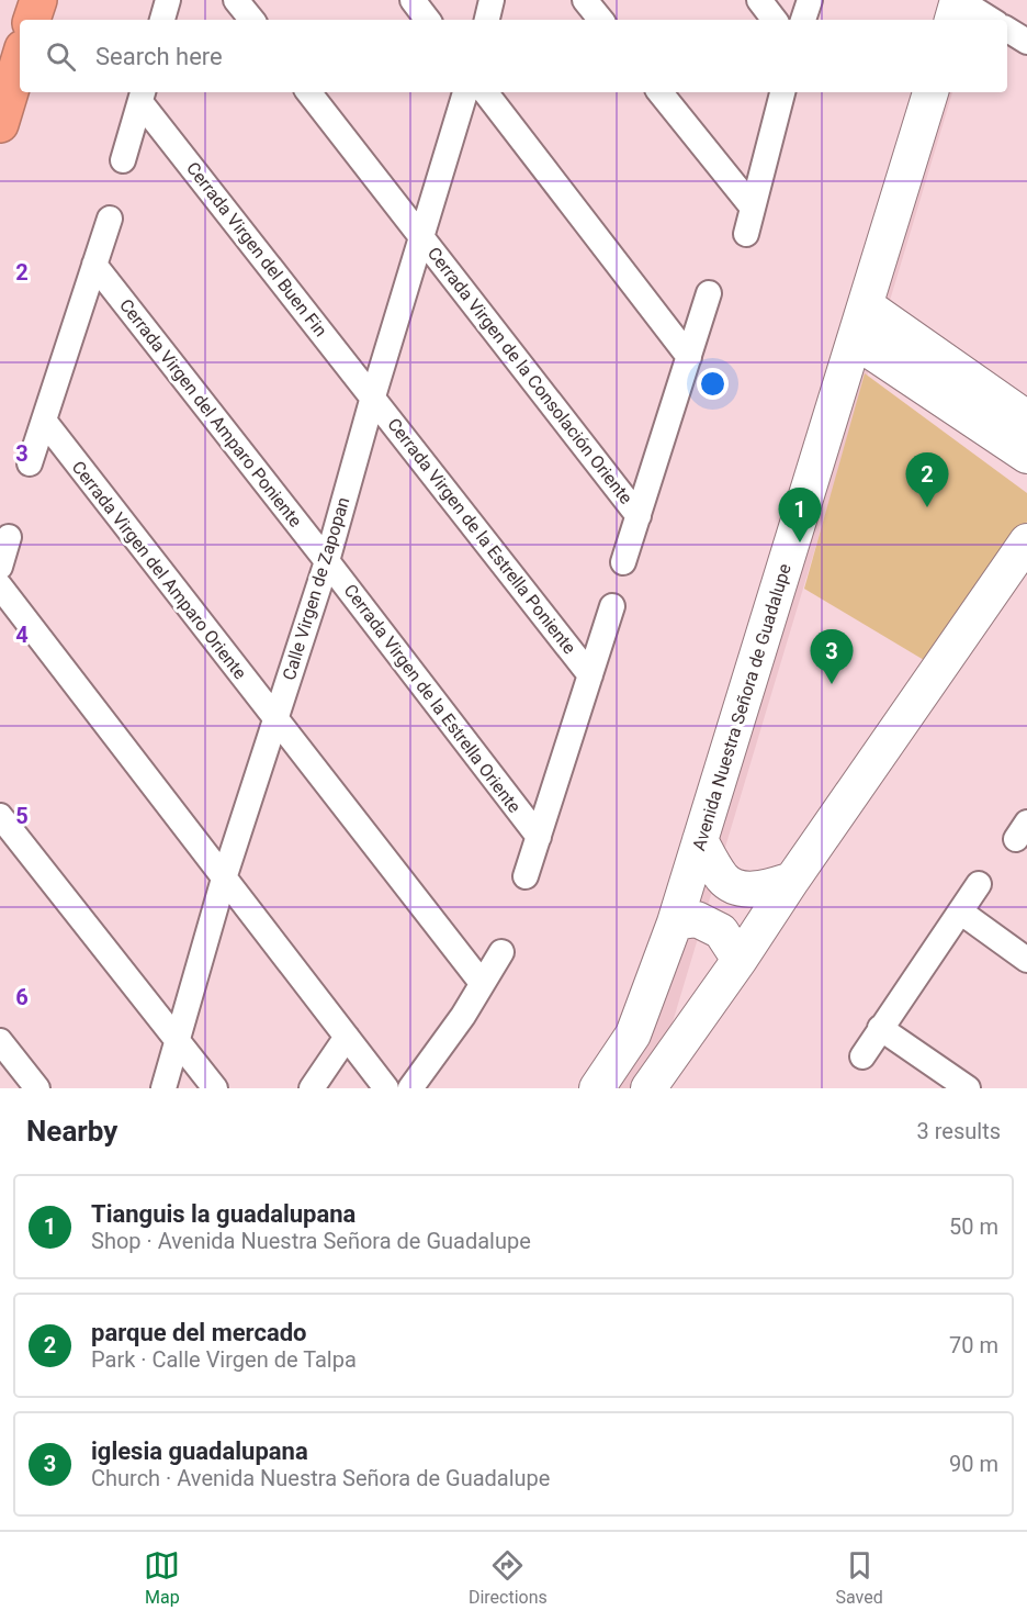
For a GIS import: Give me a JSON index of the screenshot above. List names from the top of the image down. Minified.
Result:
{"streets":{"street":["Cerrada Virgen del Buen Fin","Cerrada Virgen de la Consolación Oriente","Cerrada Virgen del Amparo Poniente","Cerrada Virgen de la Estrella Poniente","Cerrada Virgen del Amparo Oriente","Calle Virgen de Zapopan","Cerrada Virgen de la Estrella Oriente","Avenida Nuestra Señora de Guadalupe"]},"crossings":[["Cerrada Virgen del Buen Fin","Cerrada Virgen de la Estrella Poniente"],["Cerrada Virgen del Buen Fin","Calle Virgen de Zapopan"],["Cerrada Virgen de la Consolación Oriente","Calle Virgen de Zapopan"],["Cerrada Virgen del Amparo Poniente","Calle Virgen de Zapopan"],["Cerrada Virgen del Amparo Poniente","Cerrada Virgen de la Estrella Oriente"],["Cerrada Virgen de la Estrella Poniente","Calle Virgen de Zapopan"],["Cerrada Virgen del Amparo Oriente","Calle Virgen de Zapopan"],["Calle Virgen de Zapopan","Cerrada Virgen de la Estrella Oriente"]],"page":{"search":"Search here","pins":["2","1","3"],"heading":["Nearby","3 results"],"list":[{"mark":"1","name":"Tianguis la guadalupana","note":"Shop · Avenida Nuestra Señora de Guadalupe","value":"50 m"},{"mark":"2","name":"parque del mercado","note":"Park · Calle Virgen de Talpa","value":"70 m"},{"mark":"3","name":"iglesia guadalupana","note":"Church · Avenida Nuestra Señora de Guadalupe","value":"90 m"}],"nav":["Map","Directions","Saved"]},"grid":{"rows":["2","3","4","5","6"]}}
